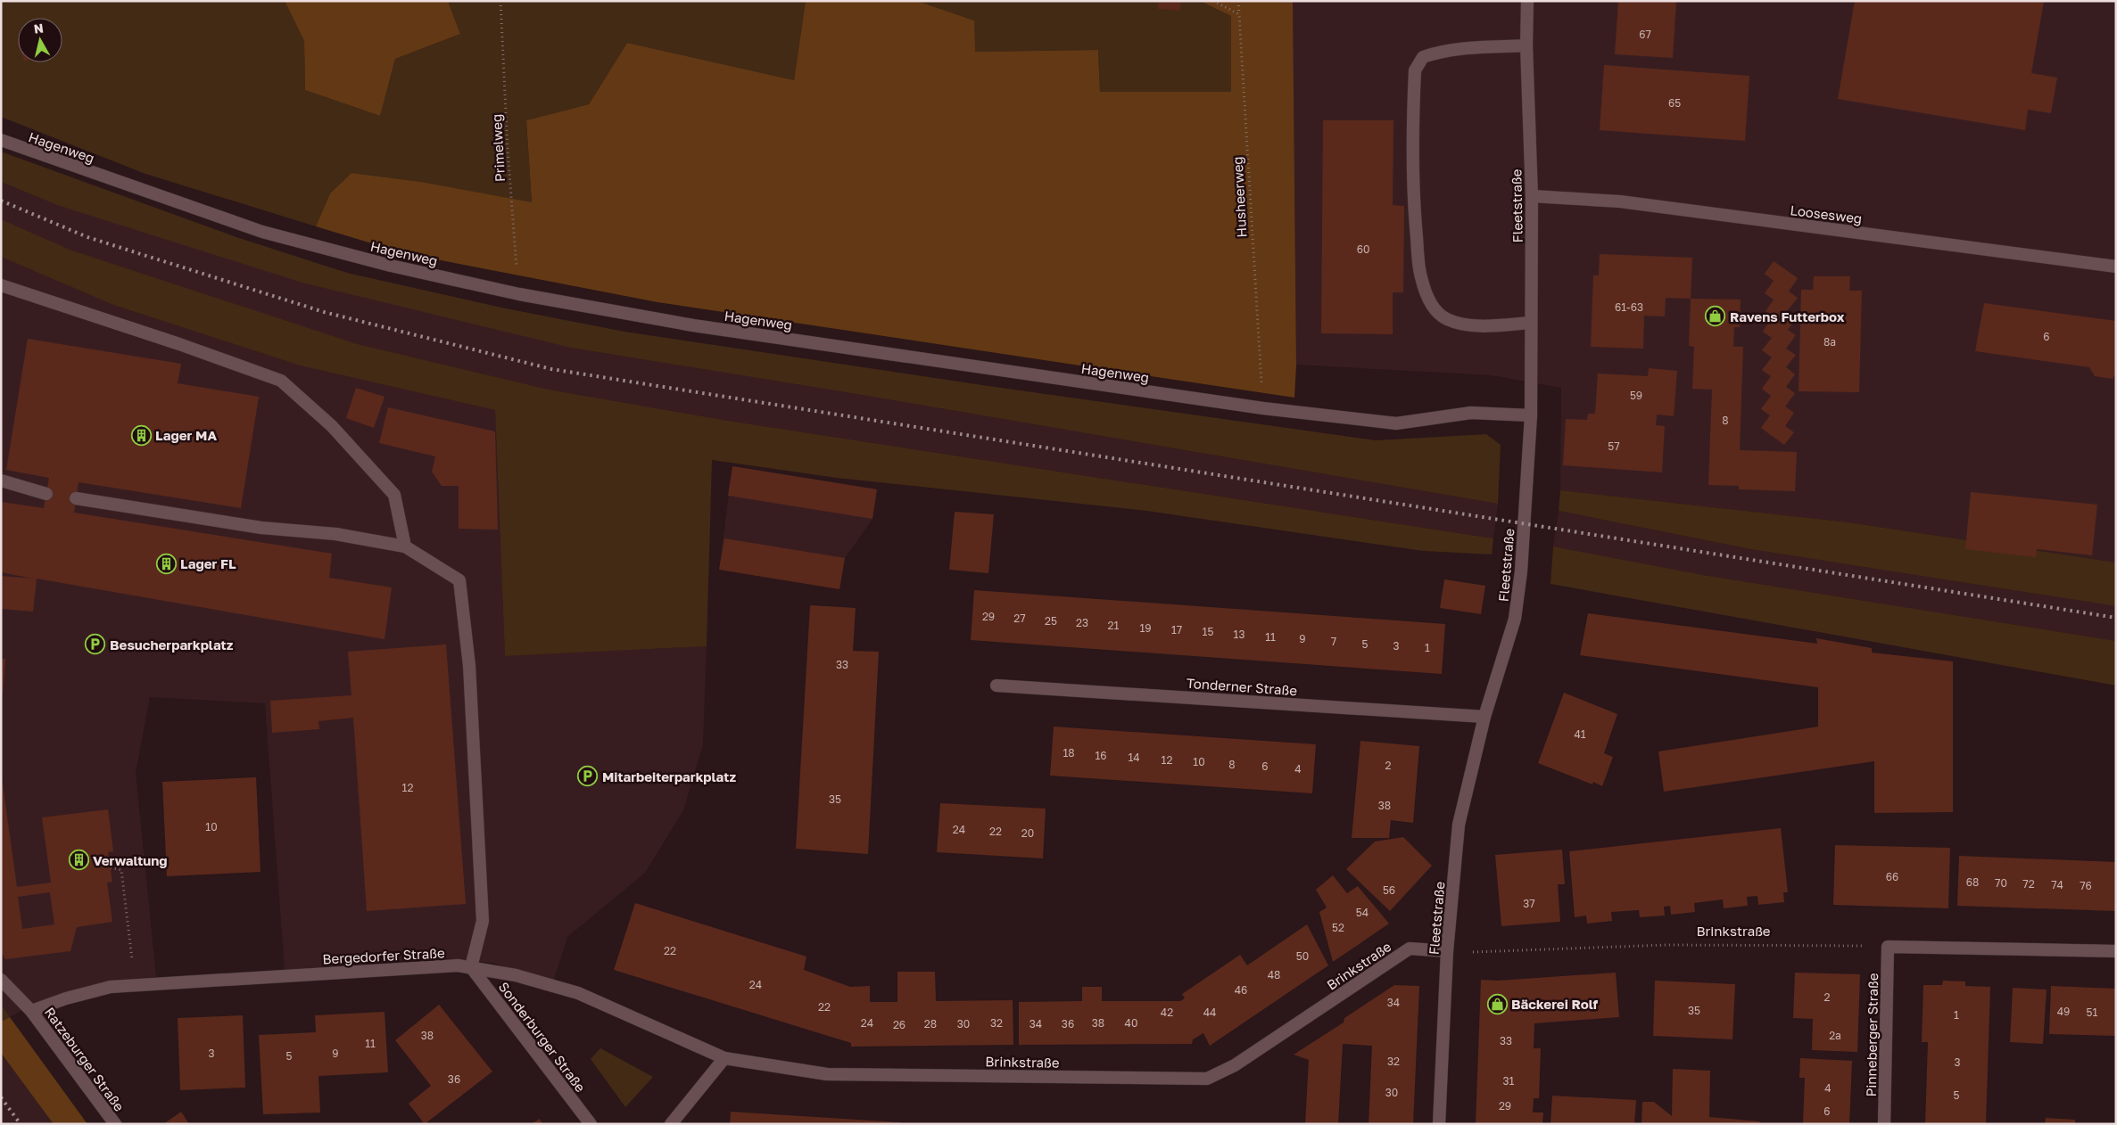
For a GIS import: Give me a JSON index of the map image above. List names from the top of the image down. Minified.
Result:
{"streets":{"street":["Hagenweg","Fleetstraße","Loosesweg","Tonderner Straße","Brinkstraße","Bergedorfer Straße","Pinneberger Straße","Sonderburger Straße","Ratzeburger Straße"],"path":["Primelweg","Husheerweg"]},"crossings":[["Hagenweg","Primelweg"],["Hagenweg","Husheerweg"],["Hagenweg","Fleetstraße"],["Fleetstraße","Loosesweg"],["Fleetstraße","Tonderner Straße"],["Fleetstraße","Brinkstraße"],["Brinkstraße","Bergedorfer Straße"],["Brinkstraße","Pinneberger Straße"],["Bergedorfer Straße","Sonderburger Straße"],["Bergedorfer Straße","Ratzeburger Straße"]],"places":{"shop":["Ravens Futterbox","Bäckerei Rolf"],"building":["Lager MA","Lager FL","Verwaltung"],"parking":["Besucherparkplatz","Mitarbeiterparkplatz"]},"house_numbers":["67","65","60","61-63","6","8a","59","8","57","29","27","25","23","21","19","17","15","13","11","9","7","5","3","1","33","41","18","16","14","12","10","8","2","6","4","12","35","38","10","24","22","20","66","68","70","72","74","76","56","37","54","52","22","50","48","24","46","2","34","22","35","49","42","44","51","1","24","32","38","40","28","30","34","36","26","38","2a","33","11","3","9","5","32","3","36","31","4","30","5","29","6"],"north":"top"}
